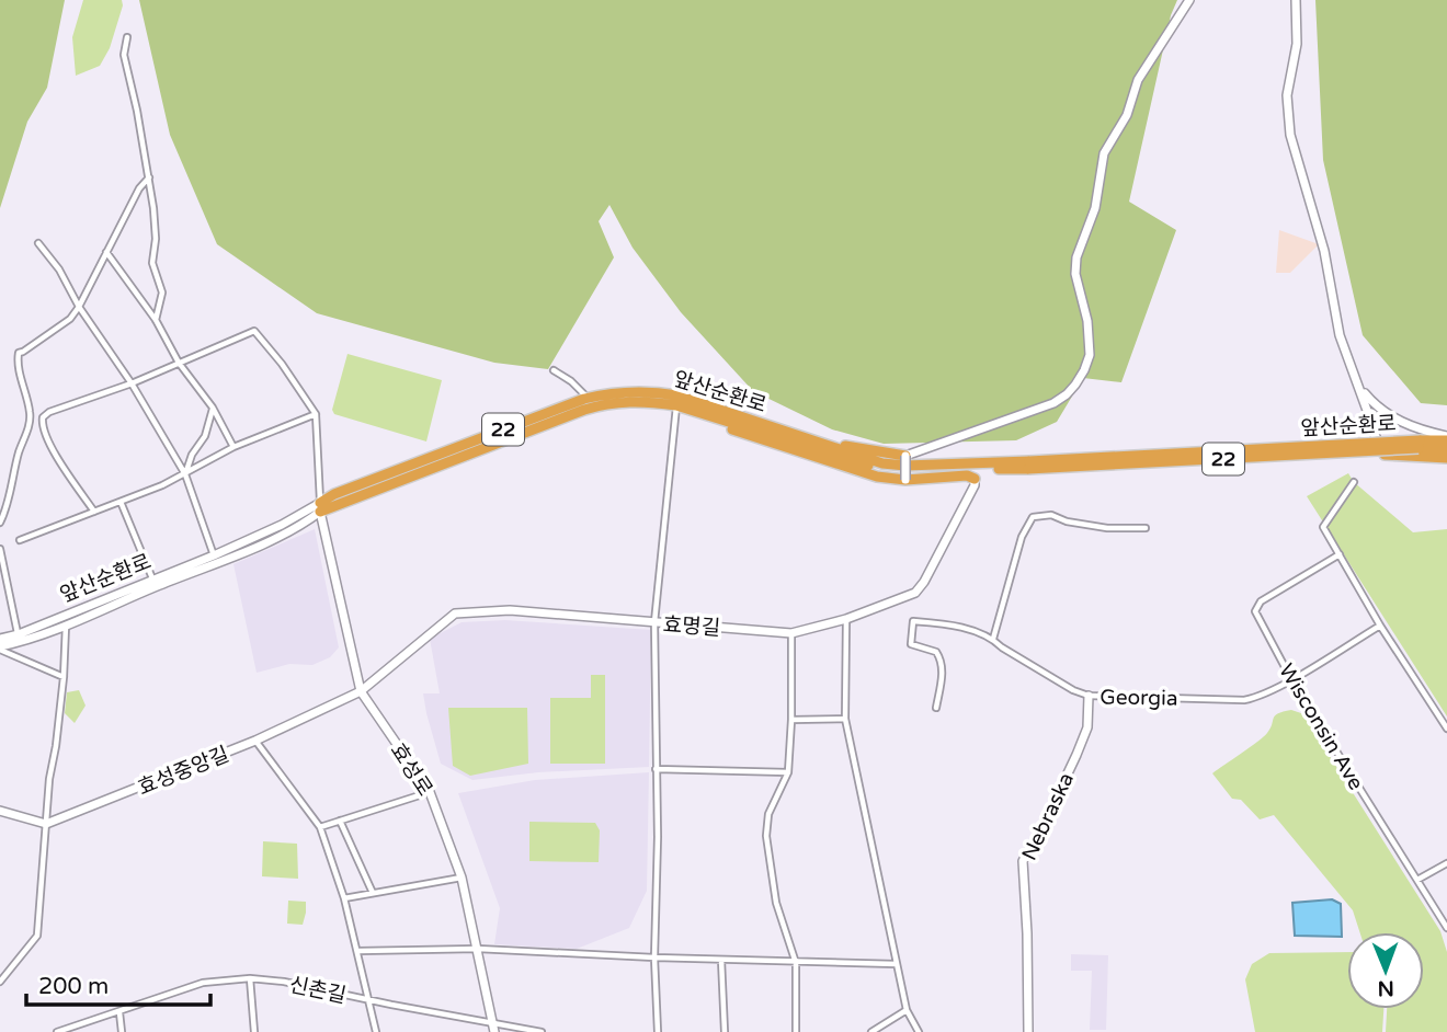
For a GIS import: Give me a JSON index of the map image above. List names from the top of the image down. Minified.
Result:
{"streets":{"highway":["앞산순환로","22"],"street":["효명길","Georgia","Wisconsin Ave","효성로","효성중앙길","Nebraska","신촌길"]},"crossings":[["앞산순환로","효성로"],["효명길","효성로"],["효명길","효성중앙길"],["Georgia","Wisconsin Ave"],["Georgia","Nebraska"],["효성로","효성중앙길"],["효성로","신촌길"]],"scale_bar":"200 m","north":"bottom"}
